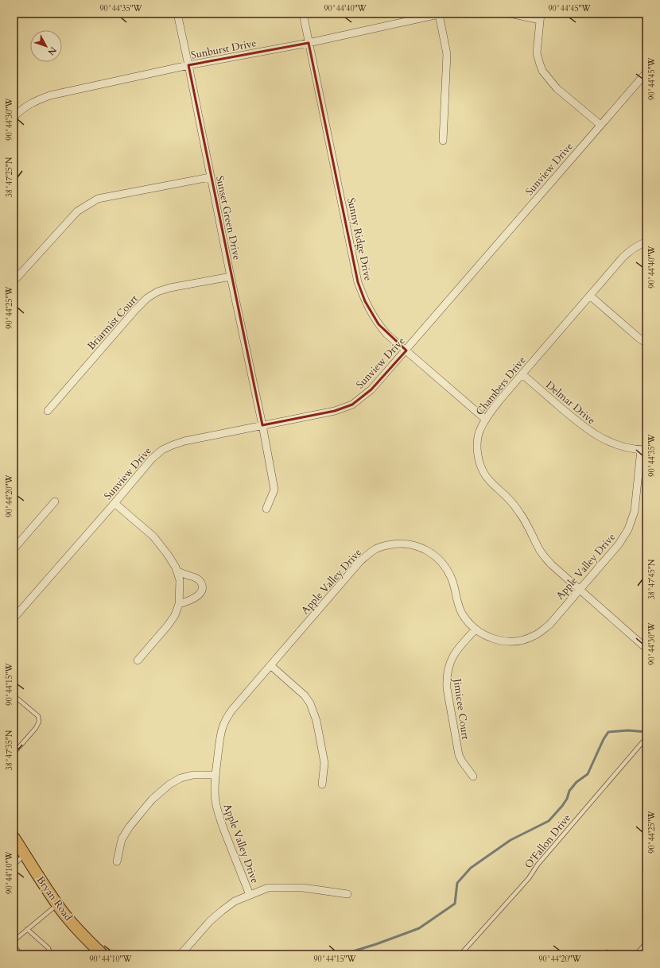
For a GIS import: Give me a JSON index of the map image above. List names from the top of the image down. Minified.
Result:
{"streets":{"main road":["Bryan Road"],"street":["Sunburst Drive","Sunview Drive","Sunset Green Drive","Sunny Ridge Drive","Briarmist Court","Chambers Drive","Delmar Drive","Apple Valley Drive","Jimicee Court"],"lane":["O'Fallon Drive"]},"crossings":[["Sunburst Drive","Sunset Green Drive"],["Sunburst Drive","Sunny Ridge Drive"],["Sunview Drive","Sunset Green Drive"],["Sunview Drive","Sunny Ridge Drive"],["Sunset Green Drive","Briarmist Court"],["Sunny Ridge Drive","Chambers Drive"],["Chambers Drive","Delmar Drive"],["Chambers Drive","Apple Valley Drive"],["Delmar Drive","Apple Valley Drive"],["Apple Valley Drive","Jimicee Court"]],"north":"bottom right","coordinates":["90°44'35\"W","90°44'40\"W","90°44'45\"W","90°44'30\"W","38°47'25\"N","90°44'25\"W","90°44'20\"W","38°47'45\"N","90°44'15\"W","38°47'35\"N","90°44'10\"W"]}
